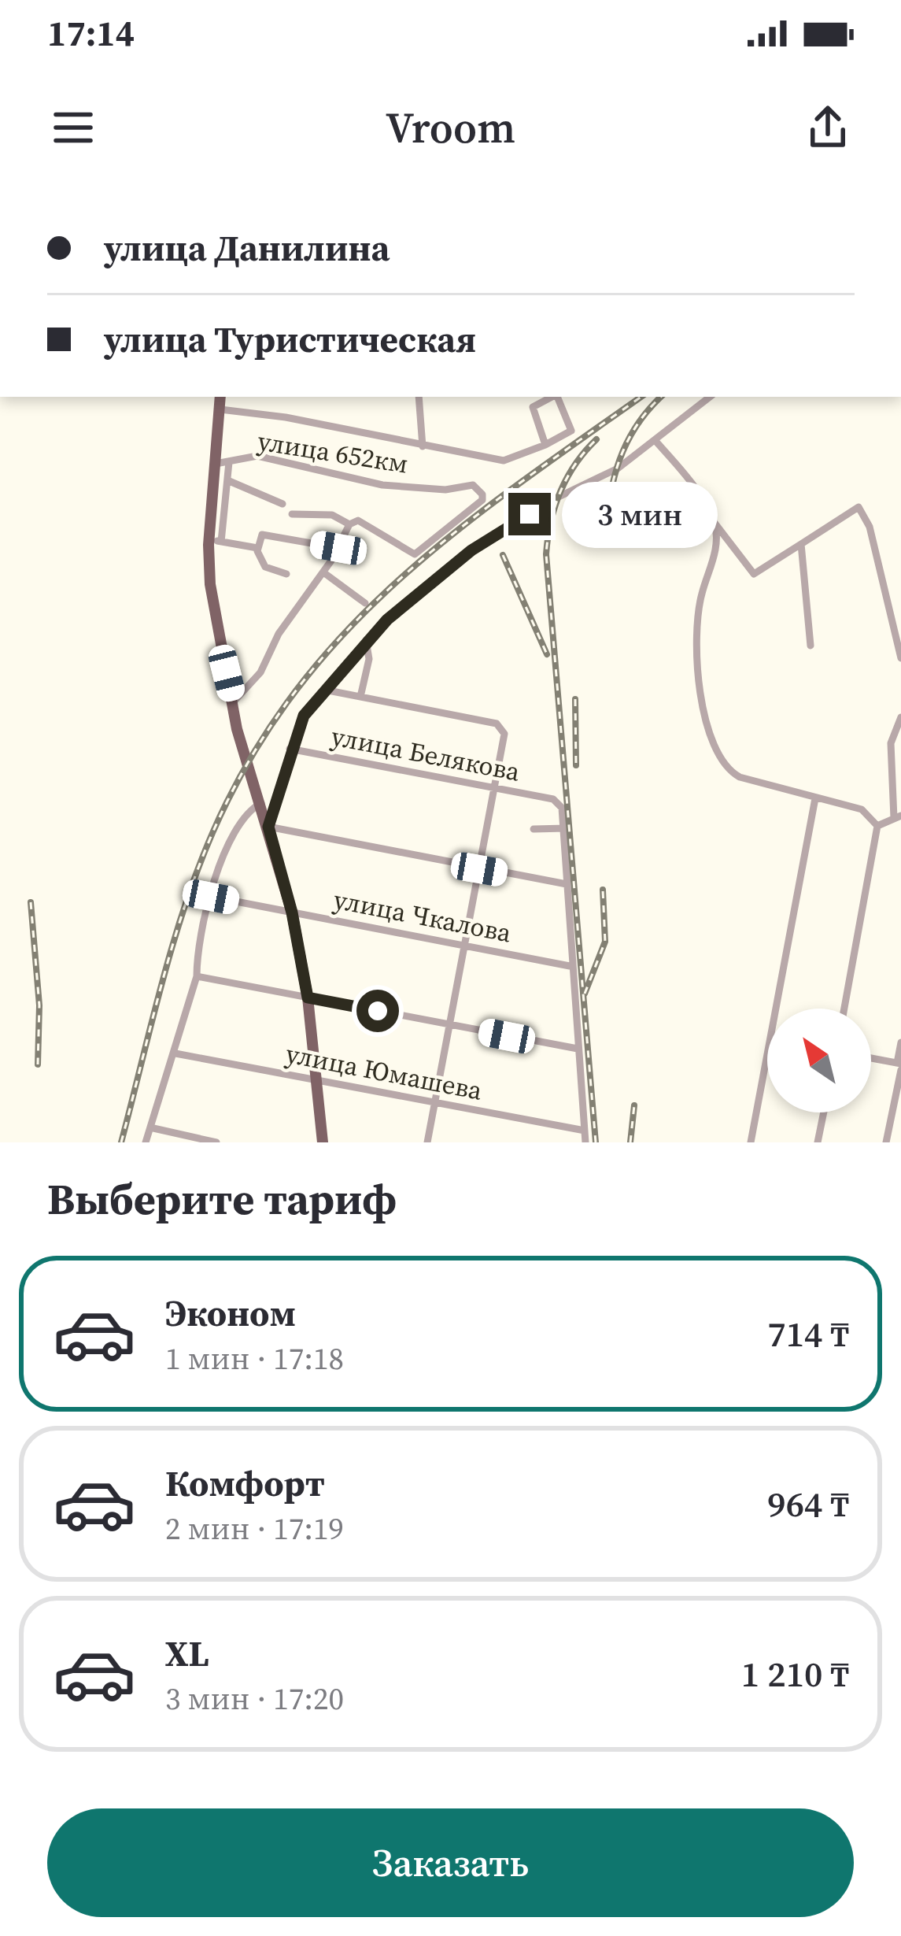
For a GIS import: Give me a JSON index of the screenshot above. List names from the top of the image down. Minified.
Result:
{"streets":{"street":["улица 652км","улица Белякова","улица Чкалова","улица Юмашева"]},"north":"top left","page":{"status":"17:14","header":"Vroom","banner":["улица Данилина","улица Туристическая"],"bubble":"3 мин","heading":"Выберите тариф","list":[{"name":"Эконом","note":"1 мин · 17:18","value":"714 ₸"},{"name":"Комфорт","note":"2 мин · 17:19","value":"964 ₸"},{"name":"XL","note":"3 мин · 17:20","value":"1 210 ₸"}],"buttons":"Заказать"}}
